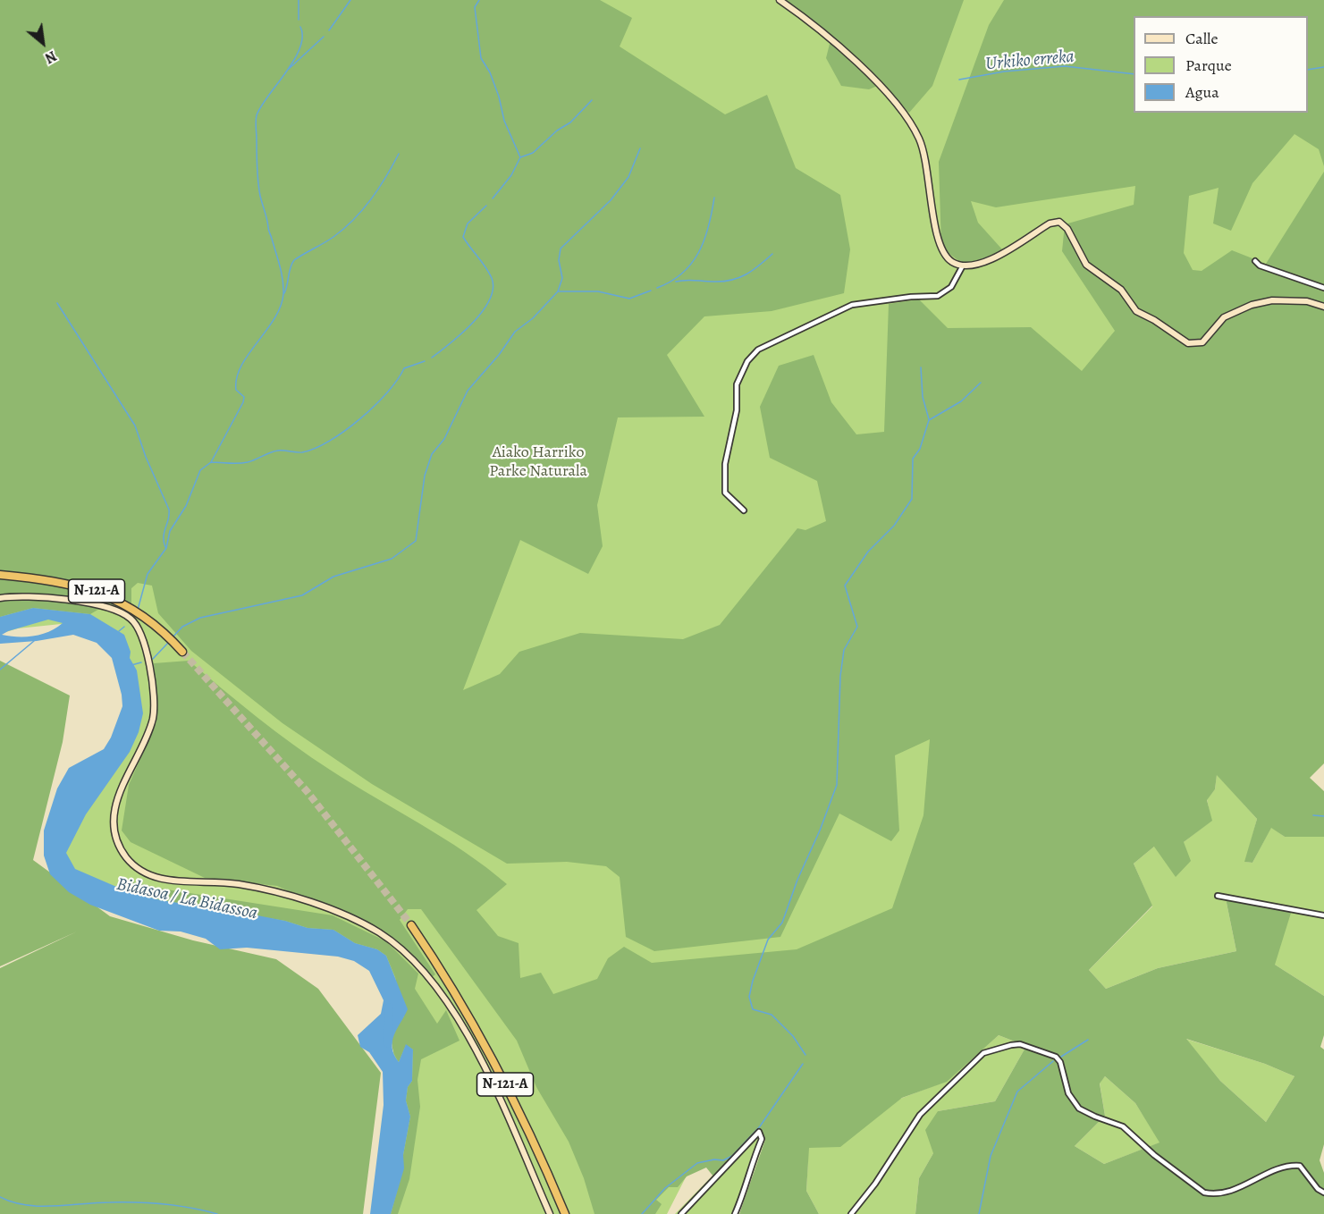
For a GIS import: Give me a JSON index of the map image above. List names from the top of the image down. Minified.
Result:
{"streets":{"highway":["N-121-A"]},"water":["Urkiko erreka","Bidasoa / La Bidassoa"],"parks":["Aiako Harriko Parke Naturala"],"legend":["Calle","Parque","Agua"],"north":"bottom right"}
